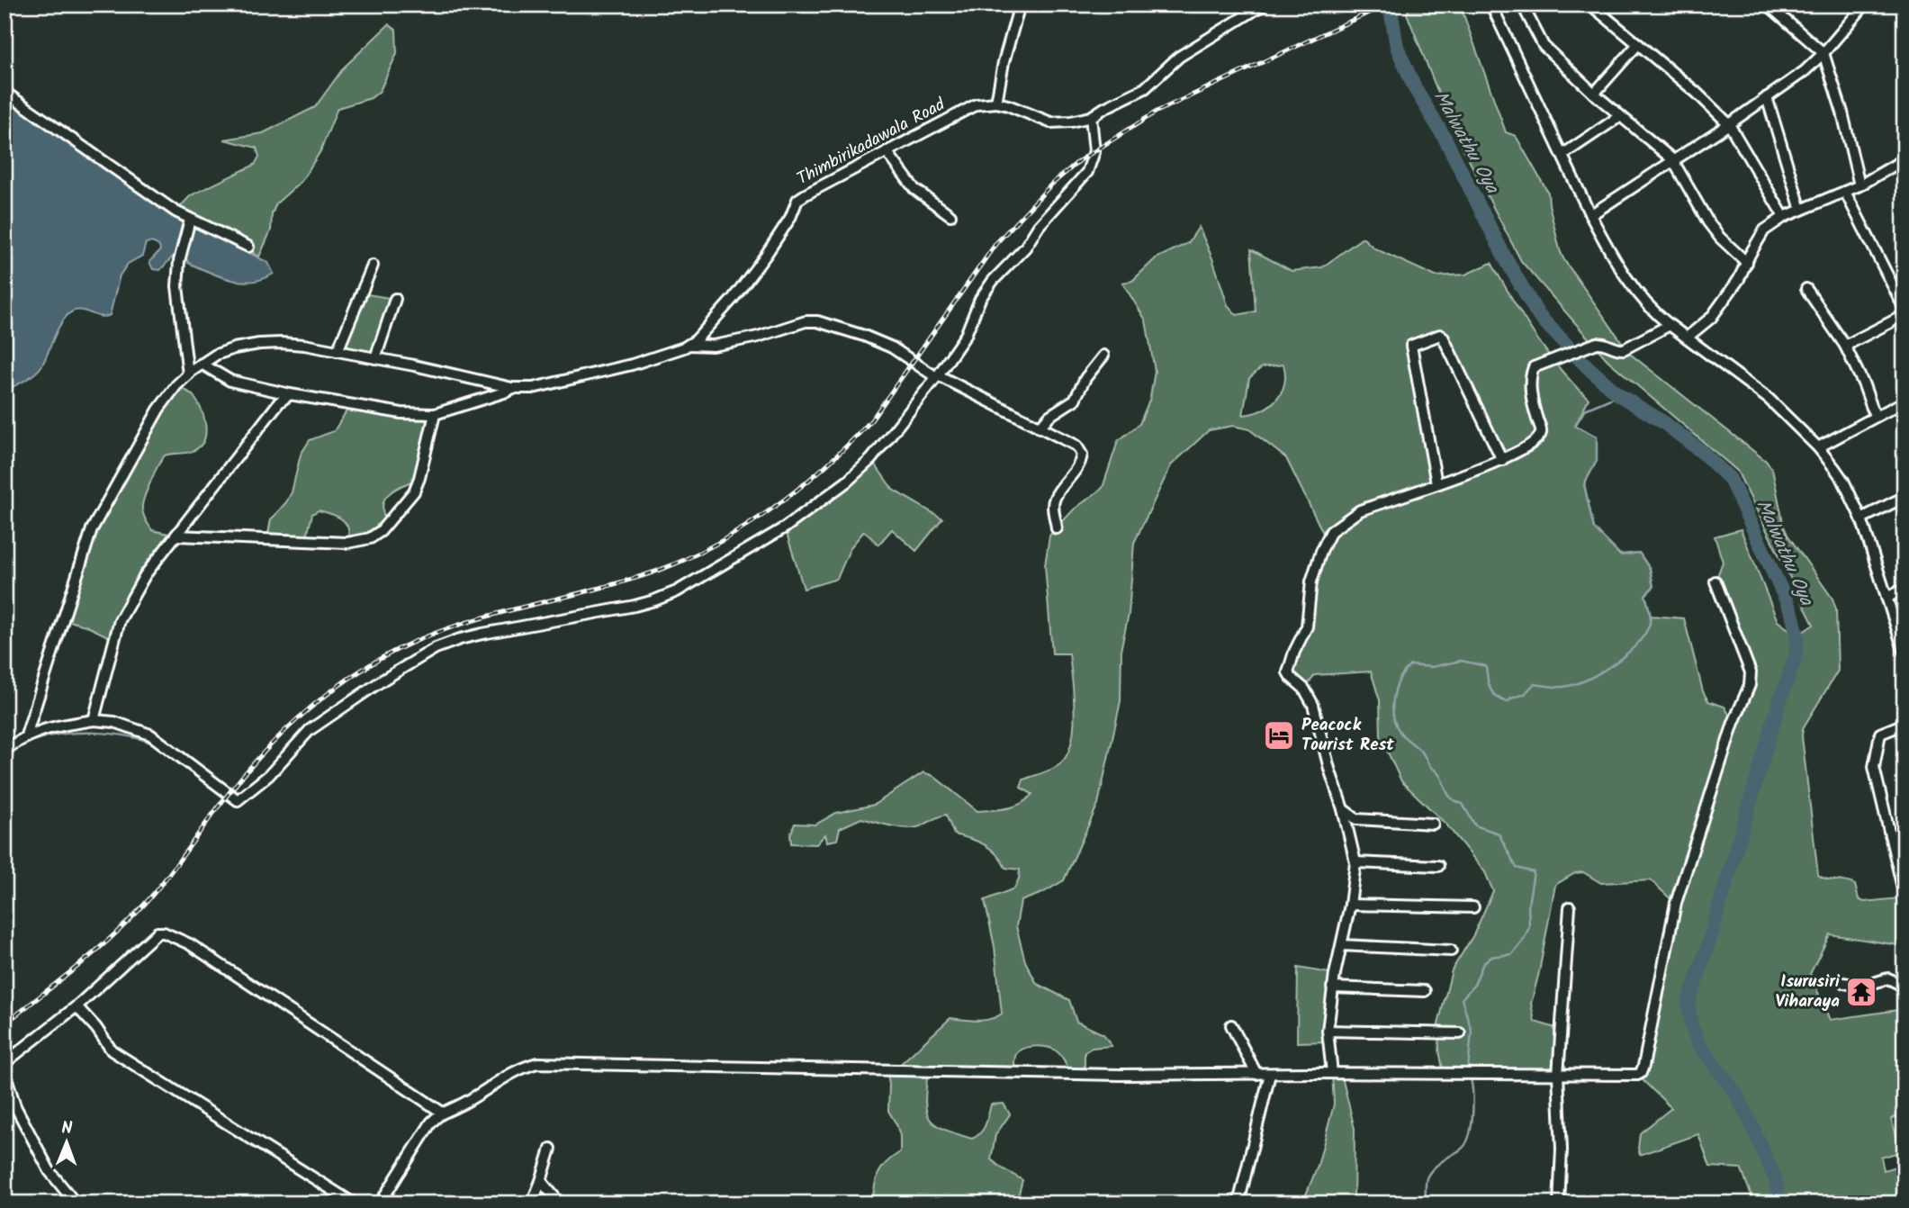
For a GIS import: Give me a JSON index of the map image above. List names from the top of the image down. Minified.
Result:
{"streets":{"street":["Thimbirikadawala Road"]},"water":["Malwathu Oya"],"places":{"hotel":["Peacock Tourist Rest"],"temple":["Isurusiri Viharaya"]},"north":"top"}
